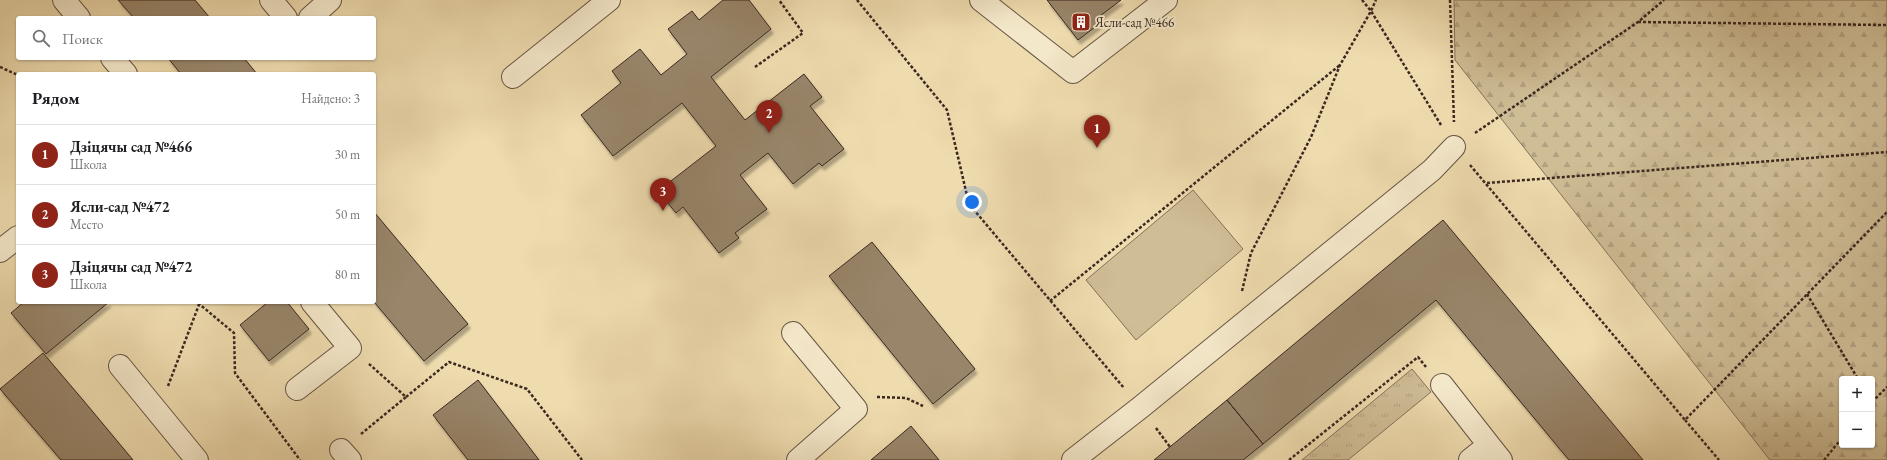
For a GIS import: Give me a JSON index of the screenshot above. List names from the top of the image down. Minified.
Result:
{"places":{"building":["Ясли-сад №466"]},"page":{"search":"Поиск","heading":["Рядом","Найдено: 3"],"pins":["2","1","3"],"list":[{"mark":"1","name":"Дзіцячы сад №466","note":"Школа","value":"30 m"},{"mark":"2","name":"Ясли-сад №472","note":"Место","value":"50 m"},{"mark":"3","name":"Дзіцячы сад №472","note":"Школа","value":"80 m"}],"map_buttons":["+","−"]}}
